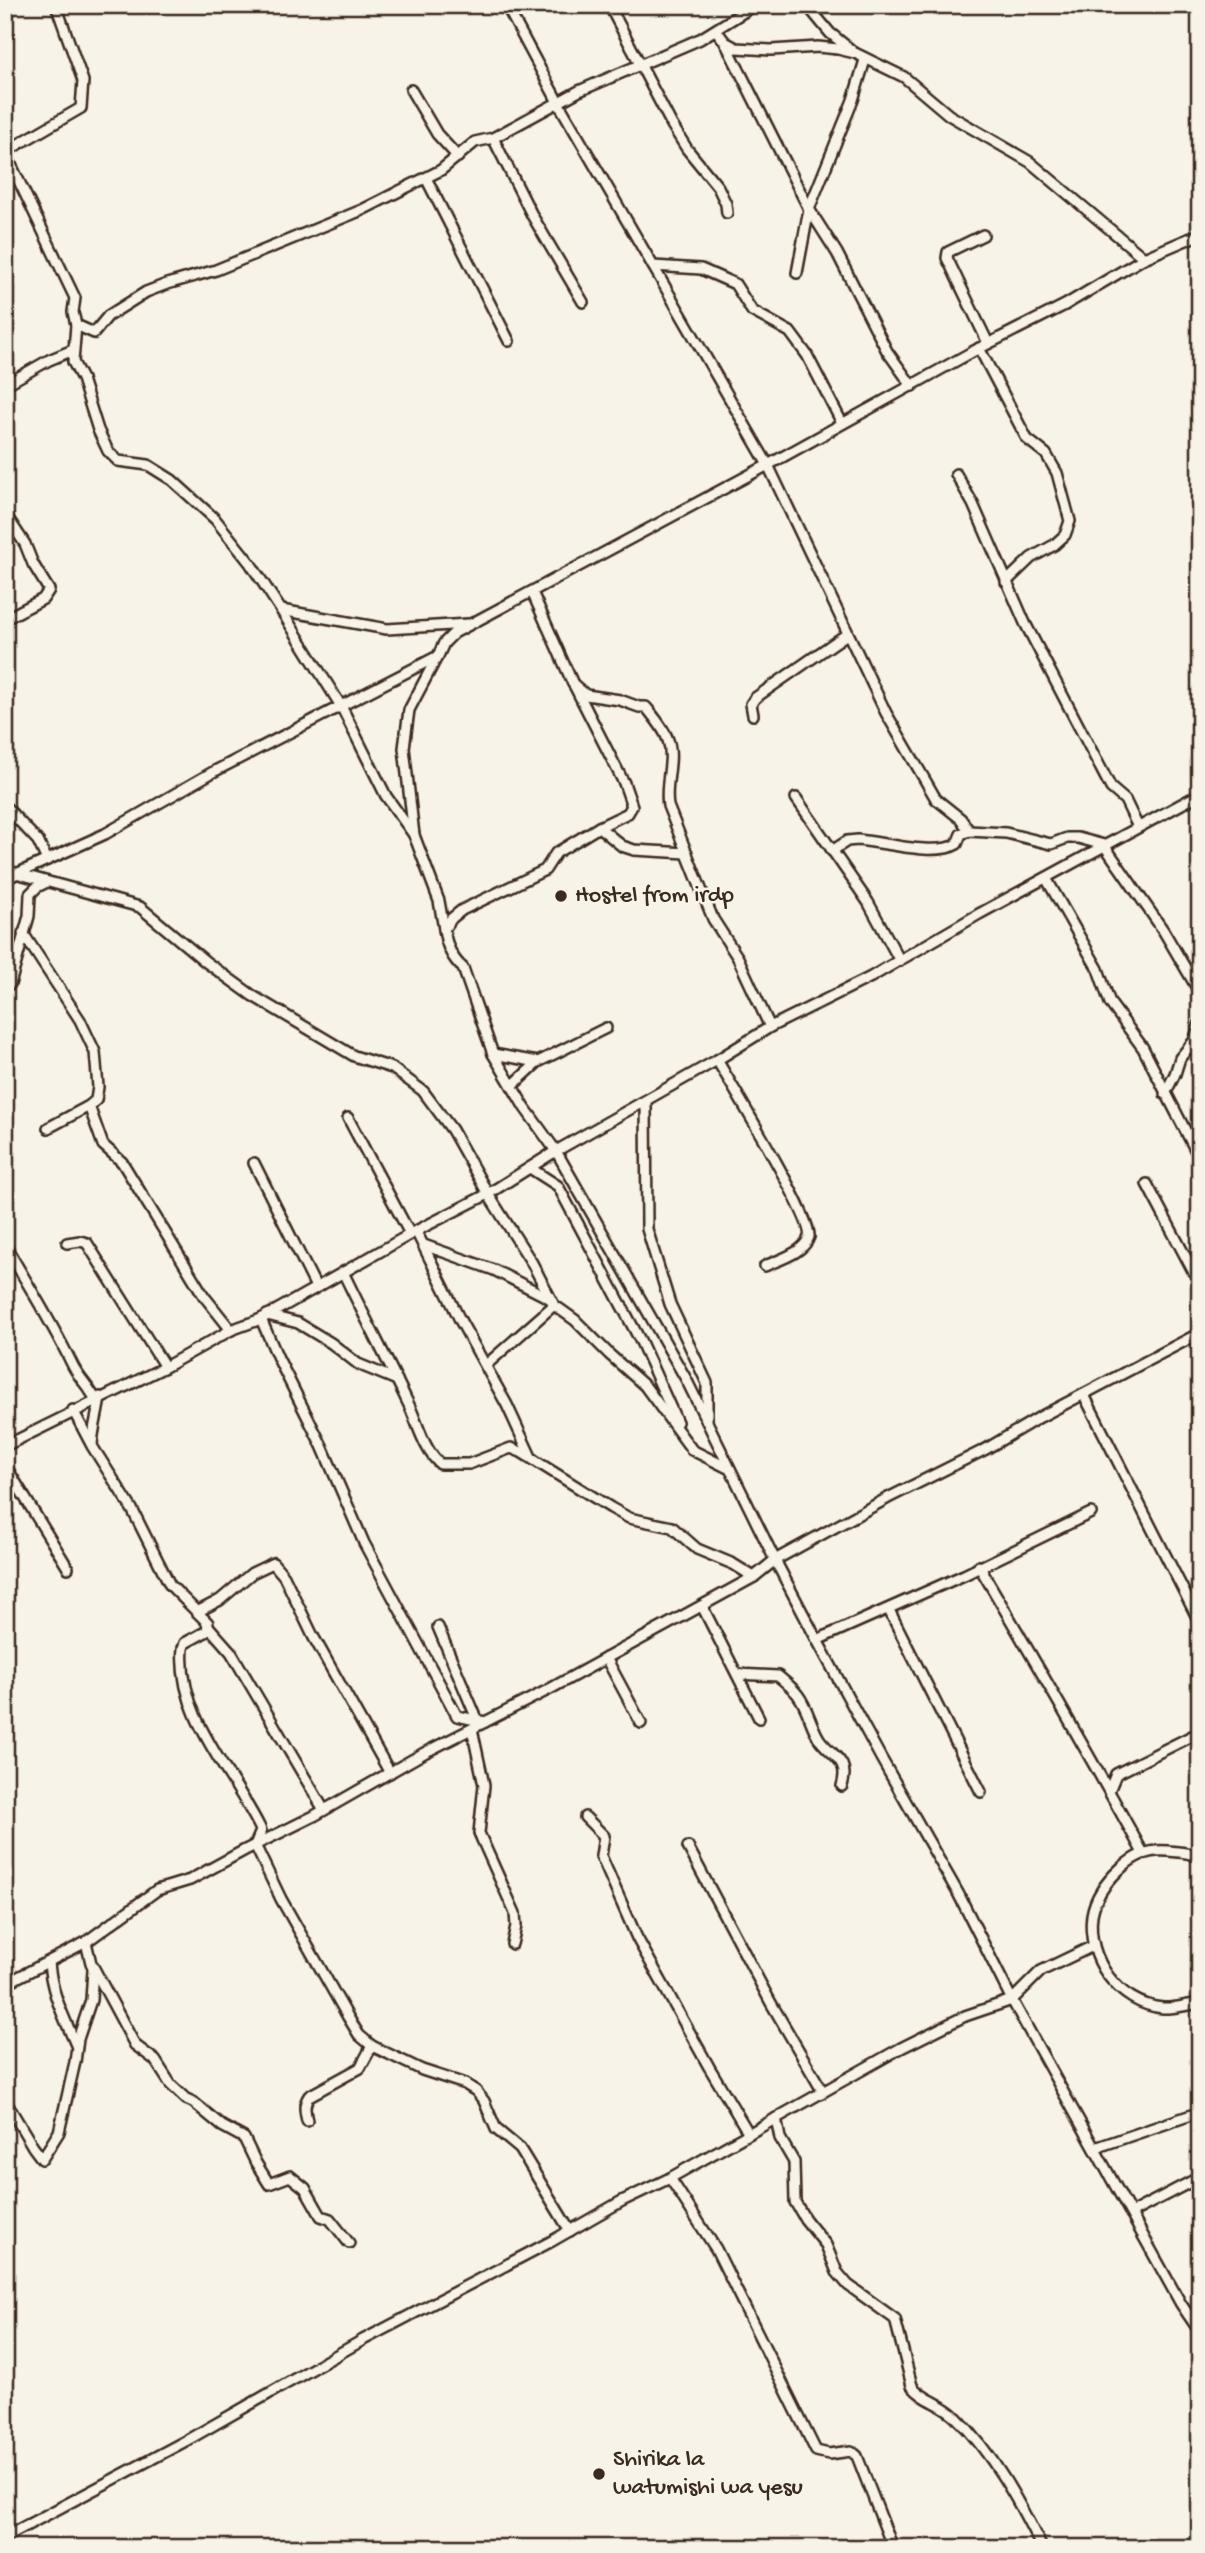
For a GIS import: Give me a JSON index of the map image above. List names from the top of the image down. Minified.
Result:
{"places":["Hostel from irdp","Shirika la watumishi wa yesu"]}
